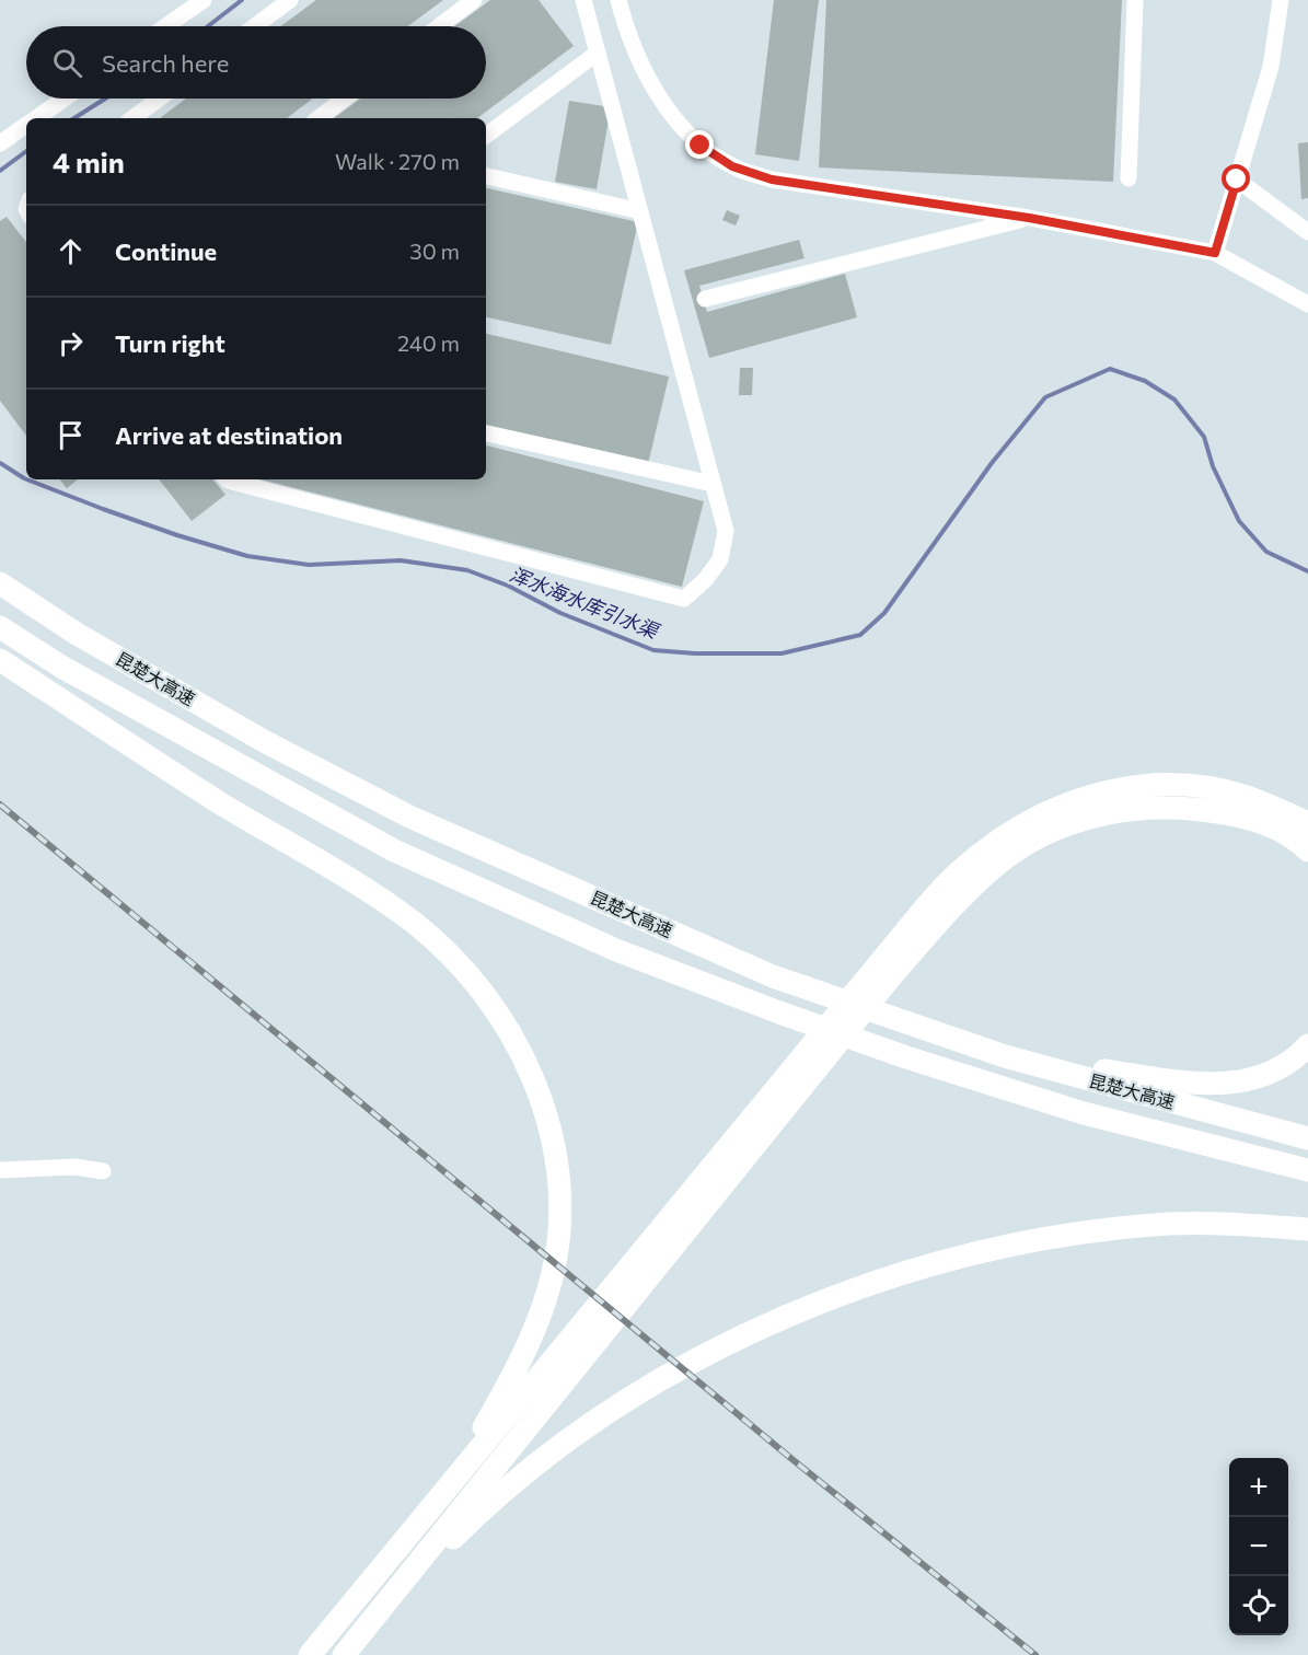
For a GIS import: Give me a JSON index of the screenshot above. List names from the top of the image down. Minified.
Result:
{"streets":{"highway":["昆楚大高速"]},"water":["浑水海水库引水渠"],"page":{"search":"Search here","heading":["4 min","Walk · 270 m"],"list":[["Continue","30 m"],["Turn right","240 m"],"Arrive at destination"],"map_buttons":["+","−"]}}
